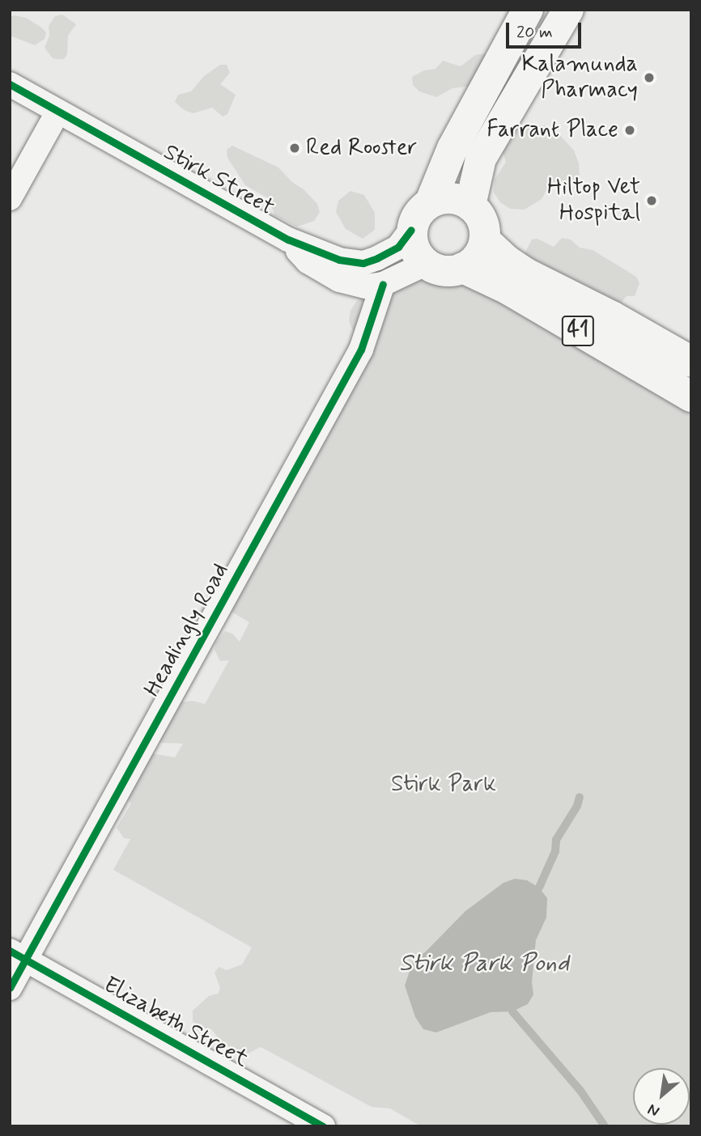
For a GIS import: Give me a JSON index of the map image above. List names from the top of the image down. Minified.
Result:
{"streets":{"main road":["41"],"street":["Stirk Street","Headingly Road","Elizabeth Street"]},"crossings":[["Stirk Street","41"],["Stirk Street","Headingly Road"],["Headingly Road","Elizabeth Street"]],"water":["Stirk Park Pond"],"parks":["Stirk Park"],"places":["Kalamunda Pharmacy","Farrant Place","Red Rooster","Hiltop Vet Hospital"],"scale_bar":"20 m","north":"bottom left"}
